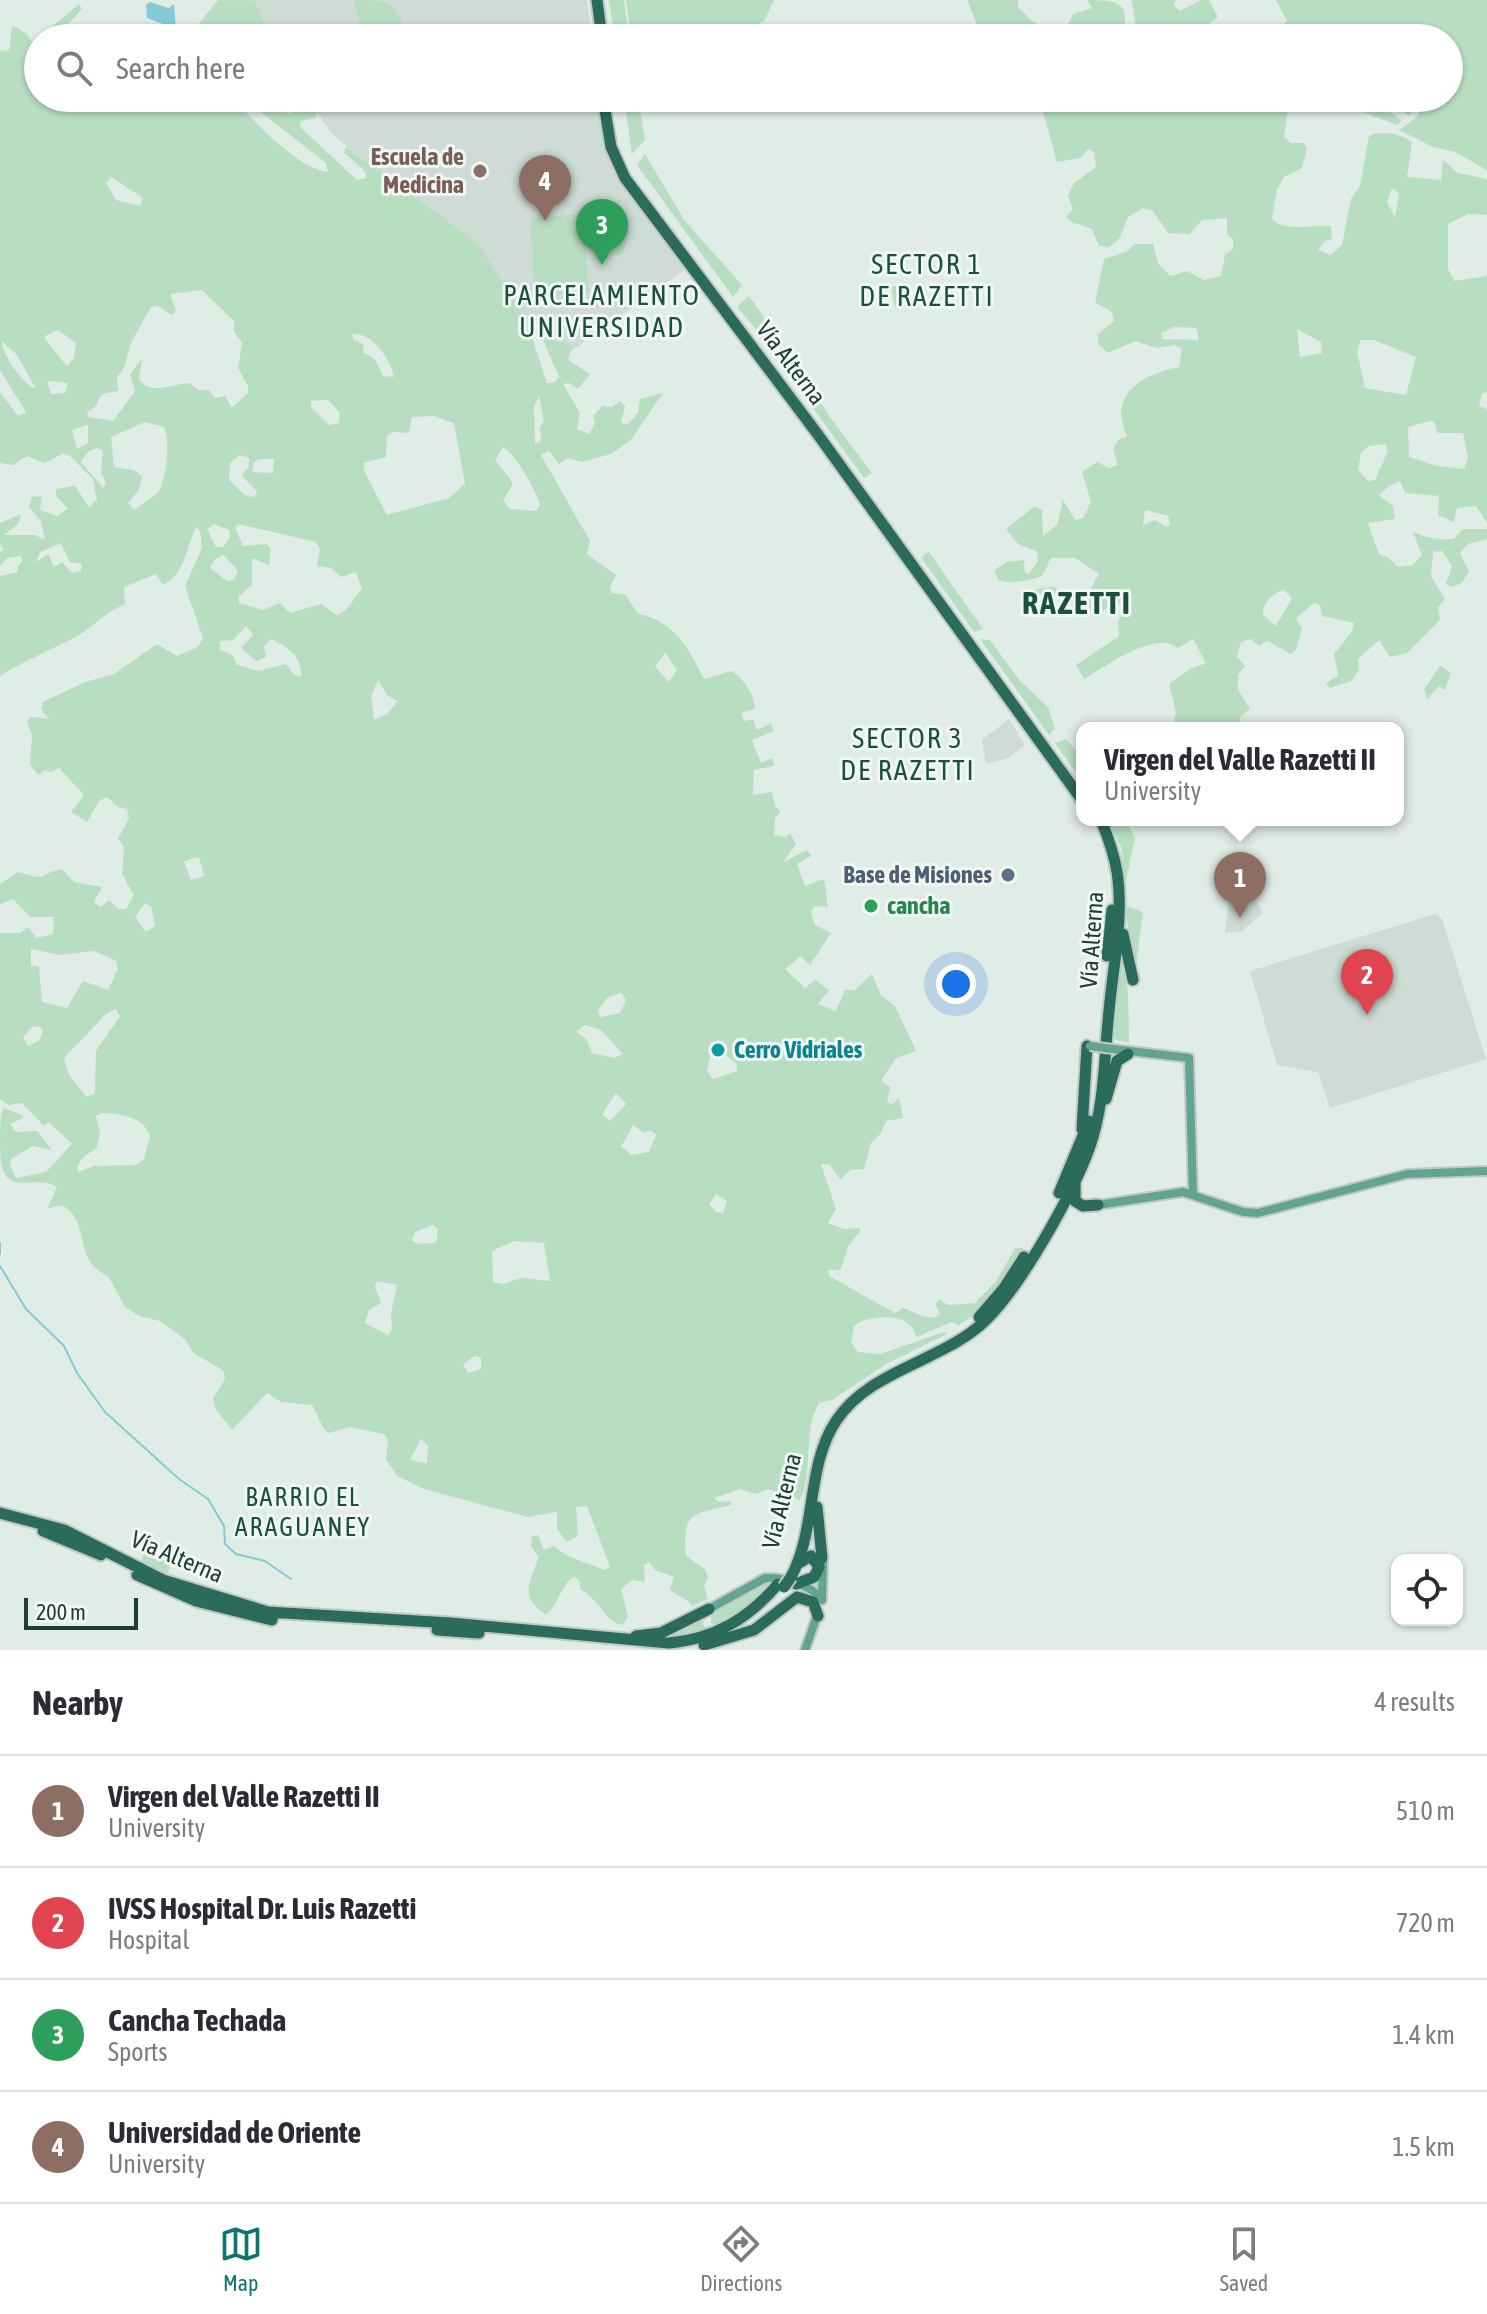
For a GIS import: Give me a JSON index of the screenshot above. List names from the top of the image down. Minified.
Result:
{"streets":{"highway":["Vía Alterna"]},"districts":["SECTOR 1 DE RAZETTI","PARCELAMIENTO UNIVERSIDAD","RAZETTI","SECTOR 3 DE RAZETTI","BARRIO EL ARAGUANEY"],"places":["Escuela de Medicina","Base de Misiones","cancha","Cerro Vidriales"],"scale_bar":"200 m","page":{"search":"Search here","pins":["4","3","1","2"],"popup":["Virgen del Valle Razetti II","University"],"scale":"200 m","heading":["Nearby","4 results"],"list":[{"mark":"1","name":"Virgen del Valle Razetti II","note":"University","value":"510 m"},{"mark":"2","name":"IVSS Hospital Dr. Luis Razetti","note":"Hospital","value":"720 m"},{"mark":"3","name":"Cancha Techada","note":"Sports","value":"1.4 km"},{"mark":"4","name":"Universidad de Oriente","note":"University","value":"1.5 km"}],"nav":["Map","Directions","Saved"]}}
